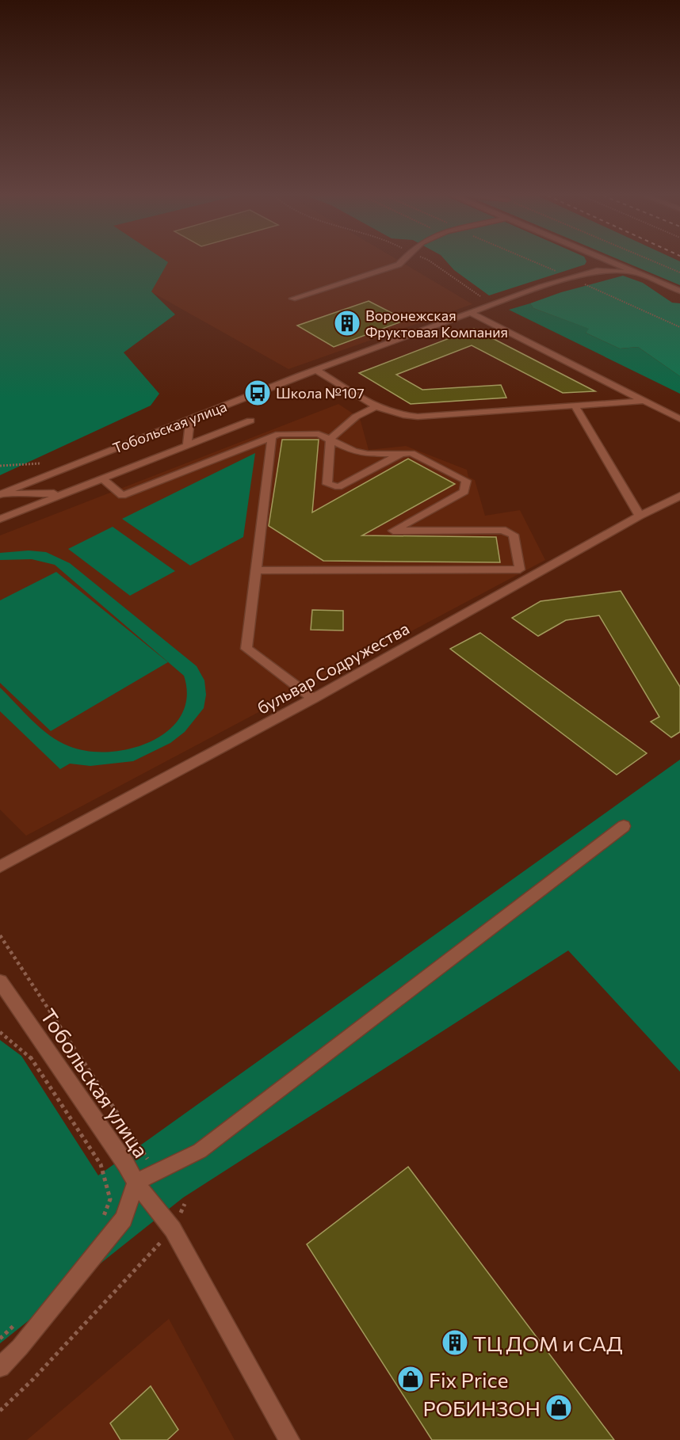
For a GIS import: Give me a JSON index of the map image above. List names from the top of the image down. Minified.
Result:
{"streets":{"street":["Тобольская улица","бульвар Содружества"]},"places":{"building":["Воронежская Фруктовая Компания","ТЦ ДОМ и САД"],"bus stop":["Школа №107"],"shop":["Fix Price","РОБИНЗОН"]}}
